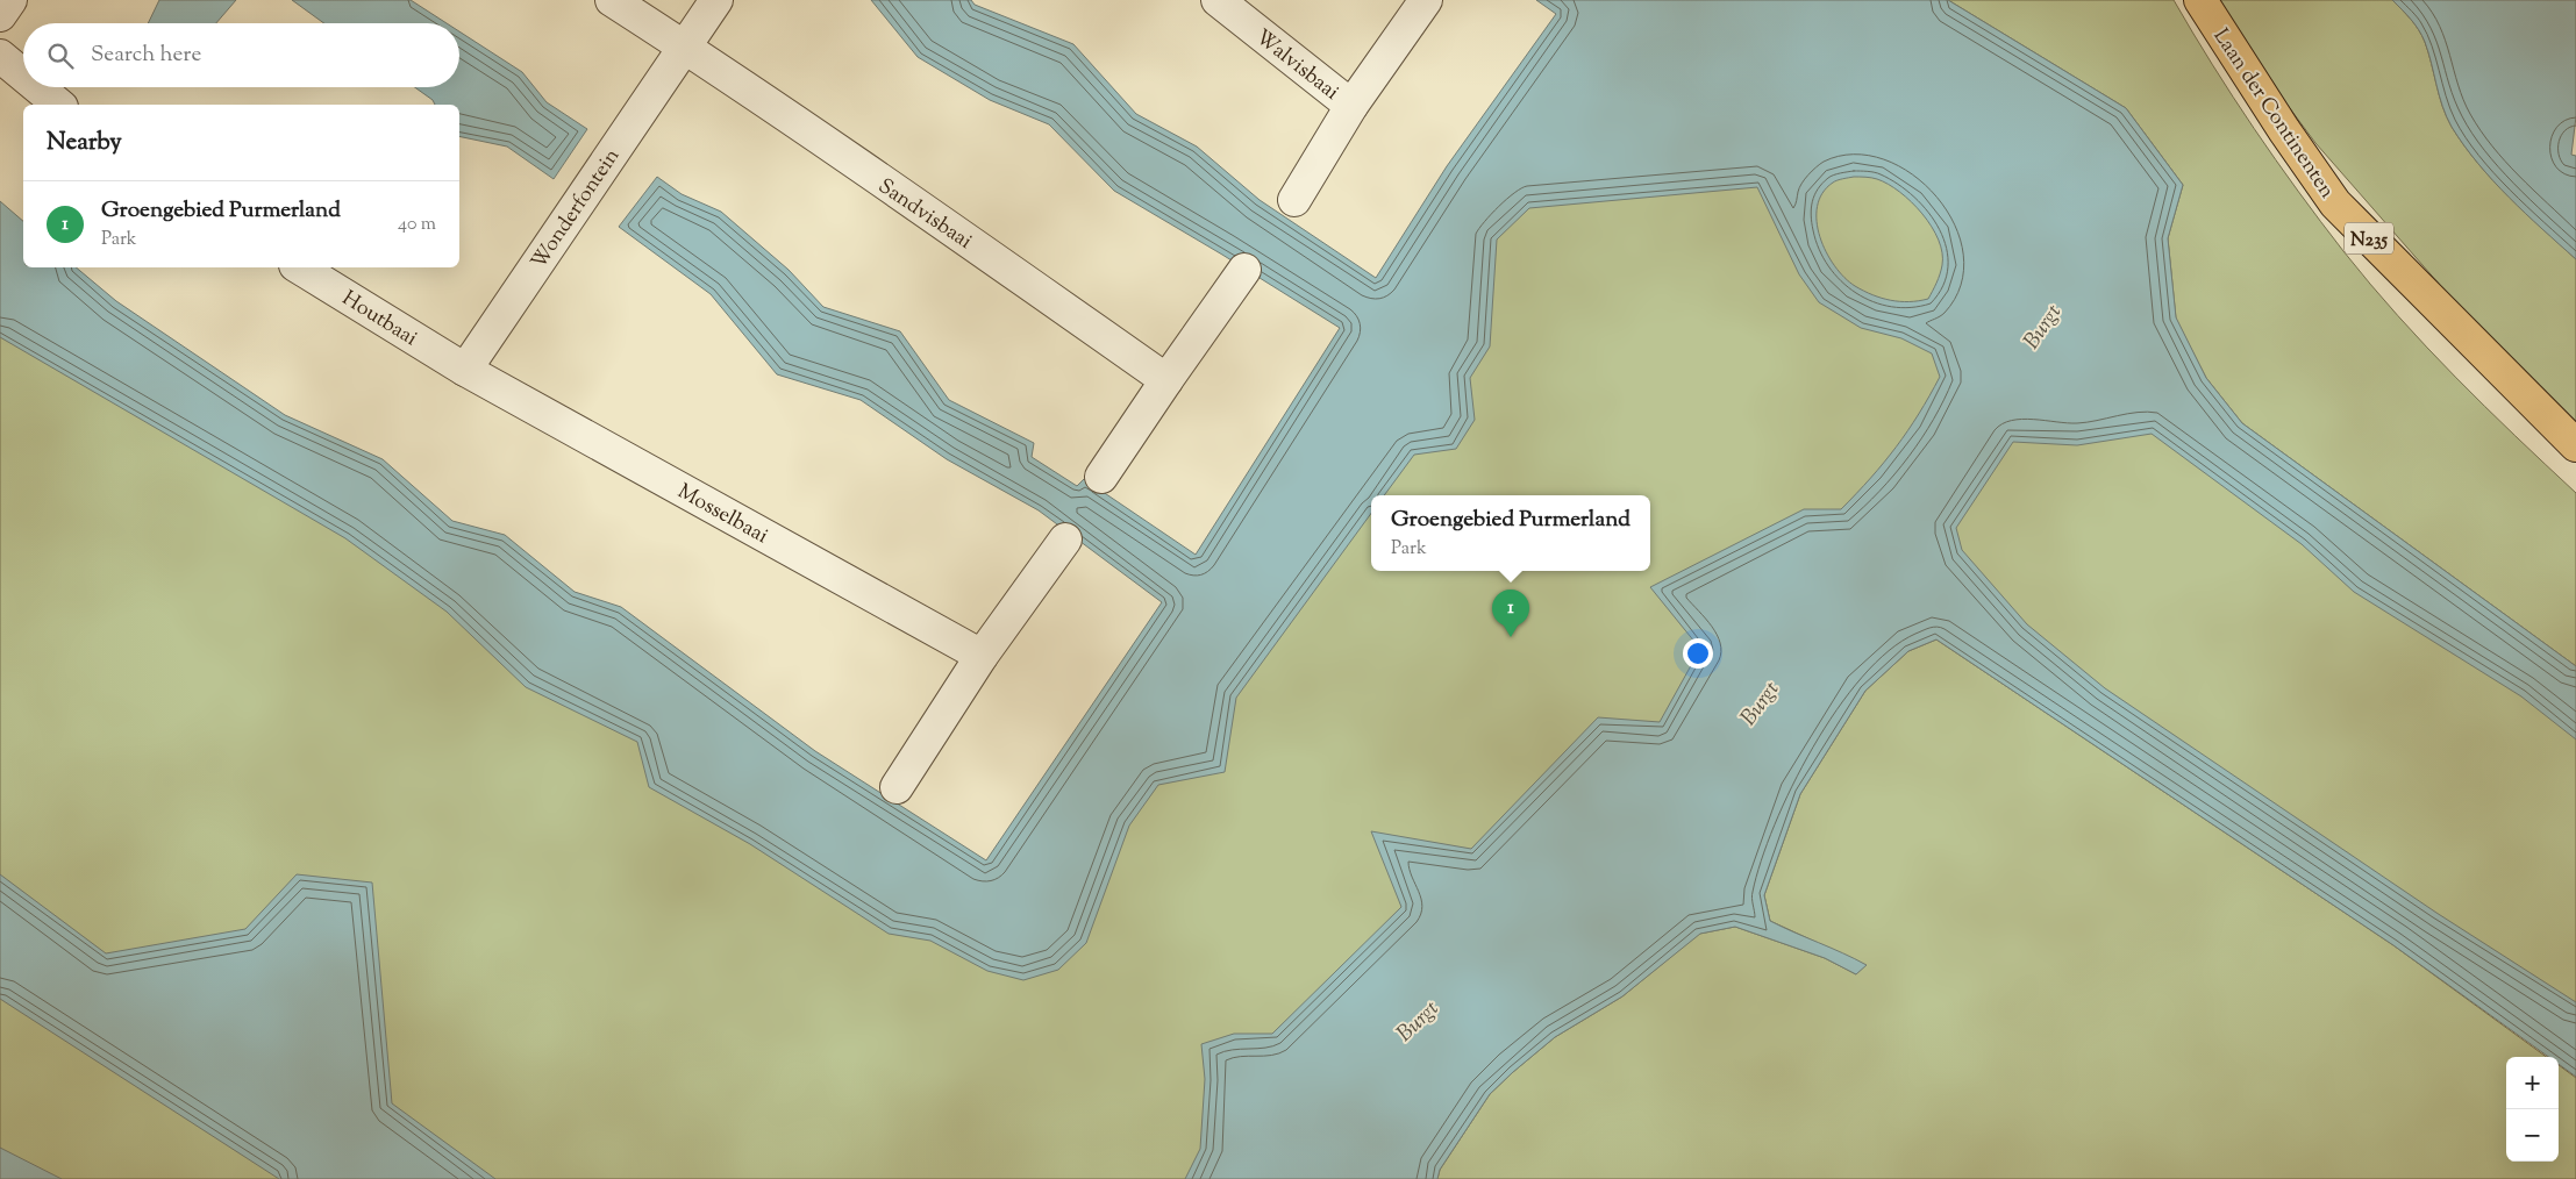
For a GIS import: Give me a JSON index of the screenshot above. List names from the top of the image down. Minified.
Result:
{"streets":{"main road":["Laan der Continenten","N235"],"street":["Walvisbaai","Wonderfontein","Sandvisbaai","Houtbaai","Mosselbaai"]},"crossings":[["Wonderfontein","Sandvisbaai"],["Wonderfontein","Houtbaai"],["Wonderfontein","Mosselbaai"],["Houtbaai","Mosselbaai"]],"water":["Burgt"],"page":{"search":"Search here","heading":"Nearby","list":[{"mark":"1","name":"Groengebied Purmerland","note":"Park","value":"40 m"}],"popup":["Groengebied Purmerland","Park"],"pins":"1","map_buttons":["+","−"]}}
